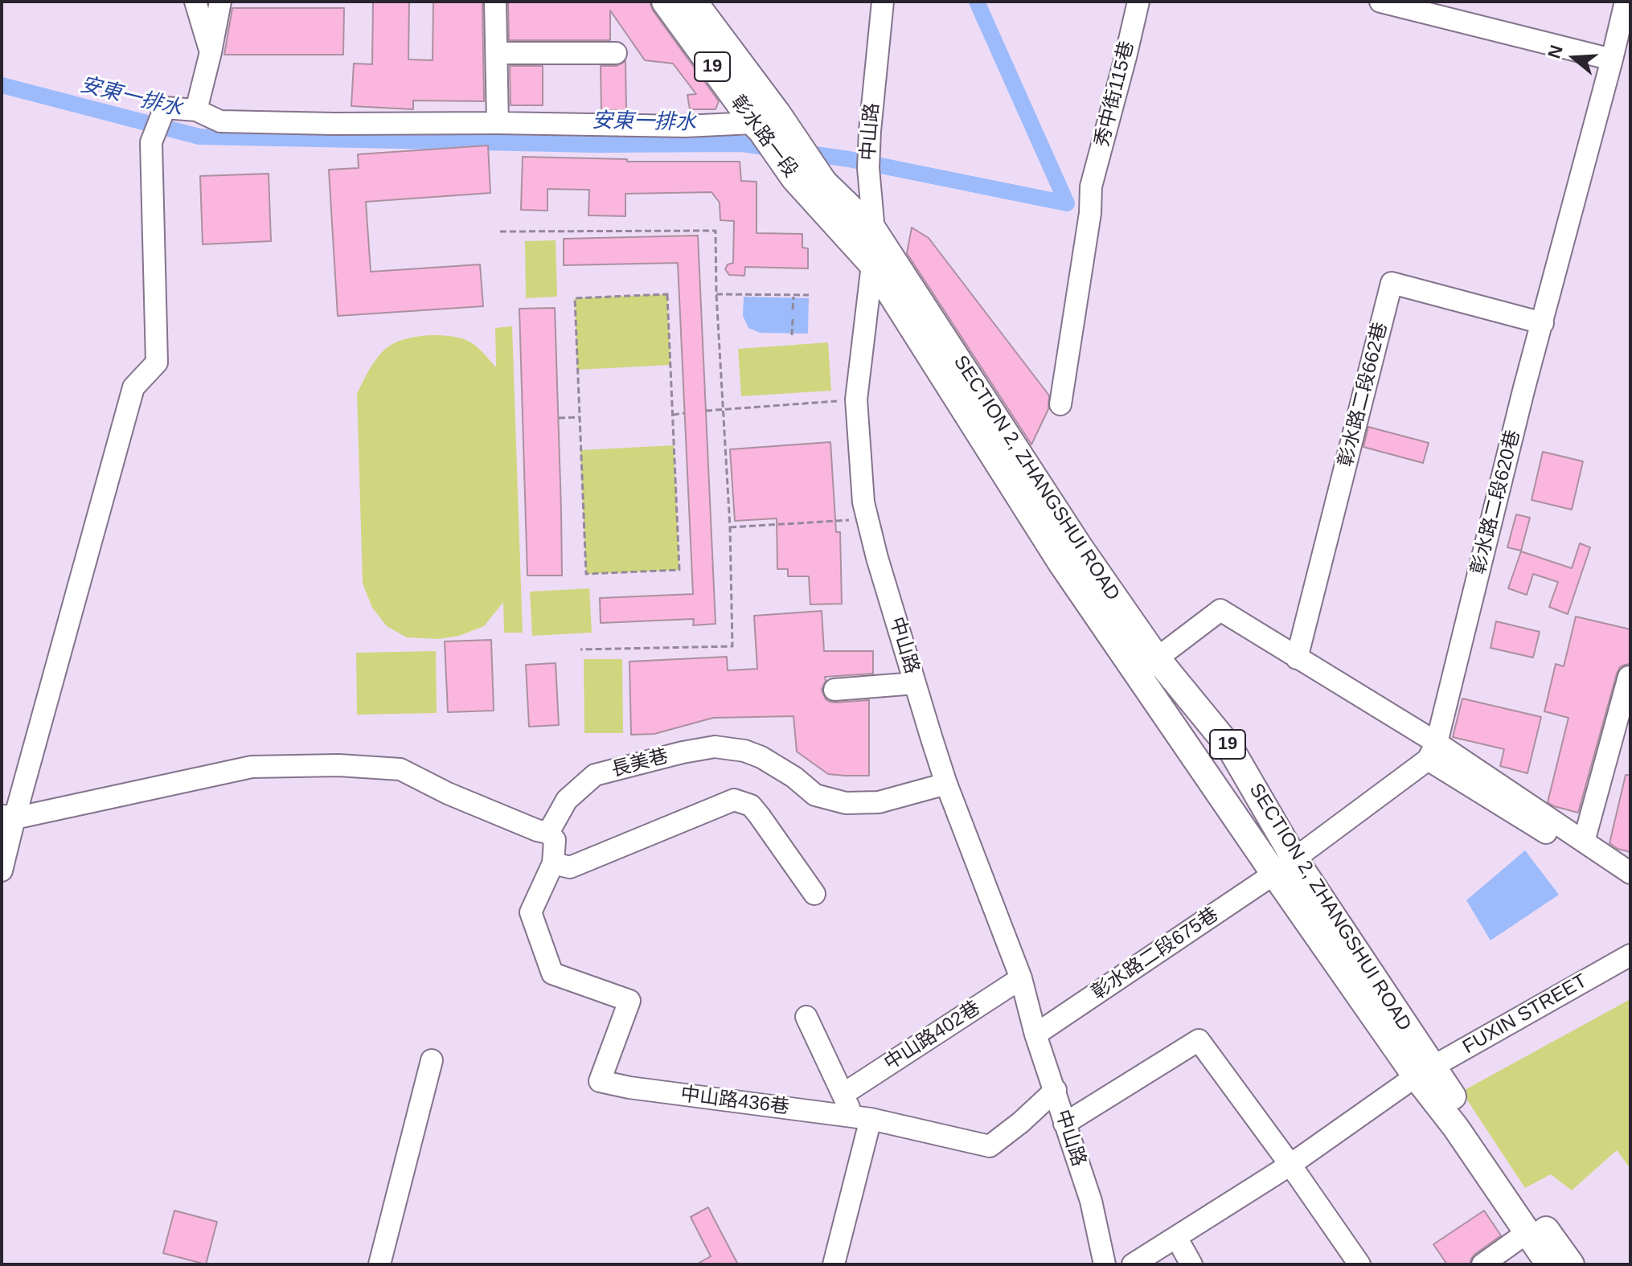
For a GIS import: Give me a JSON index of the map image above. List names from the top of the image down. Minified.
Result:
{"streets":{"main road":["19","彰水路一段","SECTION 2, ZHANGSHUI ROAD"],"street":["秀中街115巷","中山路","彰水路二段662巷","彰水路二段620巷","長美巷","彰水路二段675巷","FUXIN STREET","中山路402巷","中山路436巷"]},"crossings":[["中山路","彰水路一段"],["中山路","SECTION 2, ZHANGSHUI ROAD"],["中山路","長美巷"],["中山路","彰水路二段675巷"],["中山路","中山路402巷"],["中山路","中山路436巷"],["彰水路一段","SECTION 2, ZHANGSHUI ROAD"],["彰水路二段662巷","彰水路二段620巷"],["SECTION 2, ZHANGSHUI ROAD","彰水路二段675巷"],["SECTION 2, ZHANGSHUI ROAD","FUXIN STREET"]],"water":["安東一排水"],"north":"left"}
